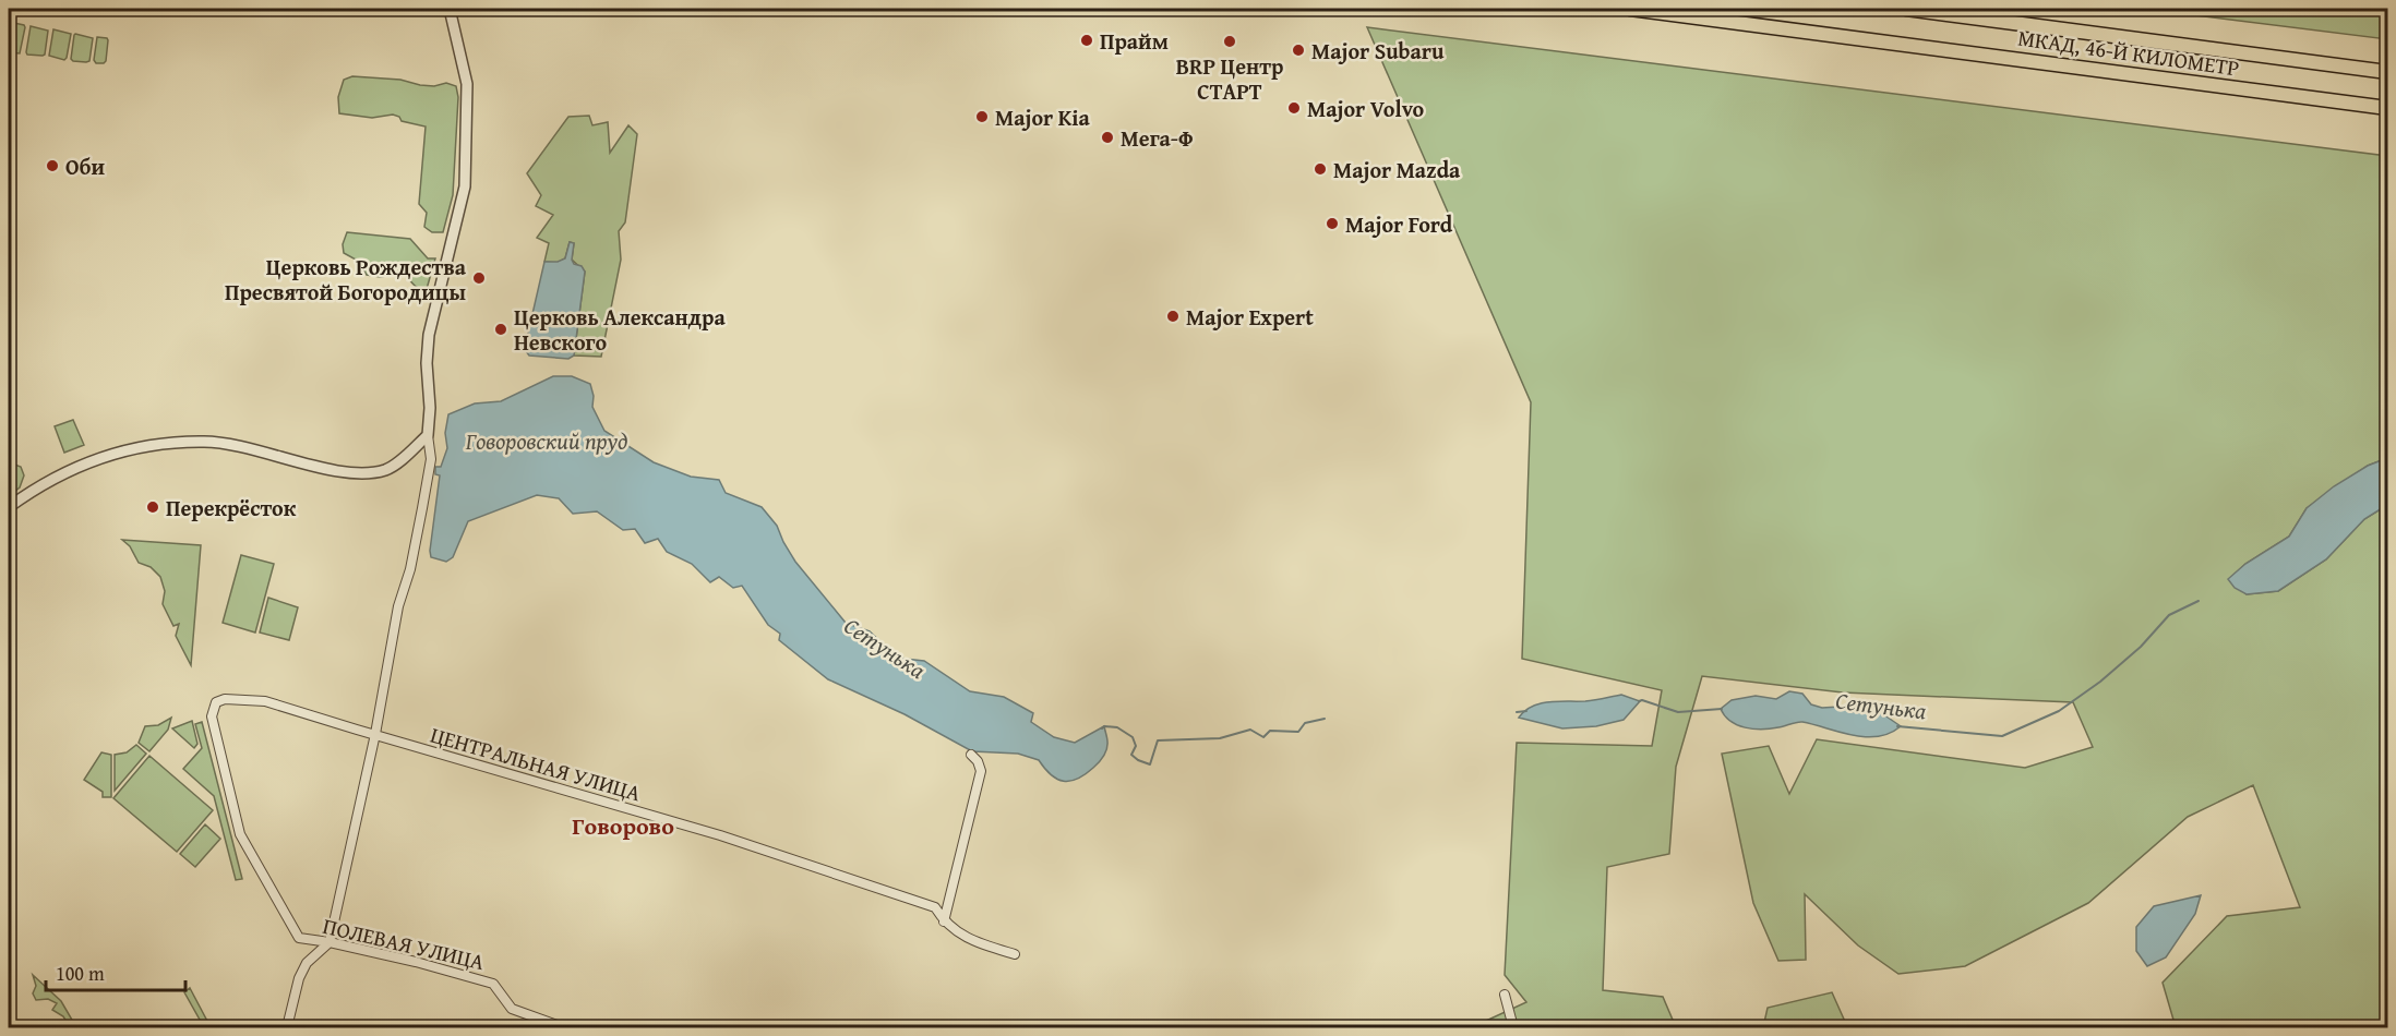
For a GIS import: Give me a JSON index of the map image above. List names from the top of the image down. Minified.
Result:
{"streets":{"highway":["МКАД, 46-Й КИЛОМЕТР"],"street":["ЦЕНТРАЛЬНАЯ УЛИЦА","ПОЛЕВАЯ УЛИЦА"]},"crossings":[["ЦЕНТРАЛЬНАЯ УЛИЦА","ПОЛЕВАЯ УЛИЦА"]],"districts":["Говорово"],"water":["Говоровский пруд","Сетунька"],"places":["Прайм","BRP Центр СТАРТ","Major Subaru","Major Volvo","Major Kia","Мега-Ф","Оби","Major Mazda","Major Ford","Церковь Рождества Пресвятой Богородицы","Major Expert","Церковь Александра Невского","Перекрёсток"],"scale_bar":"100 m"}
